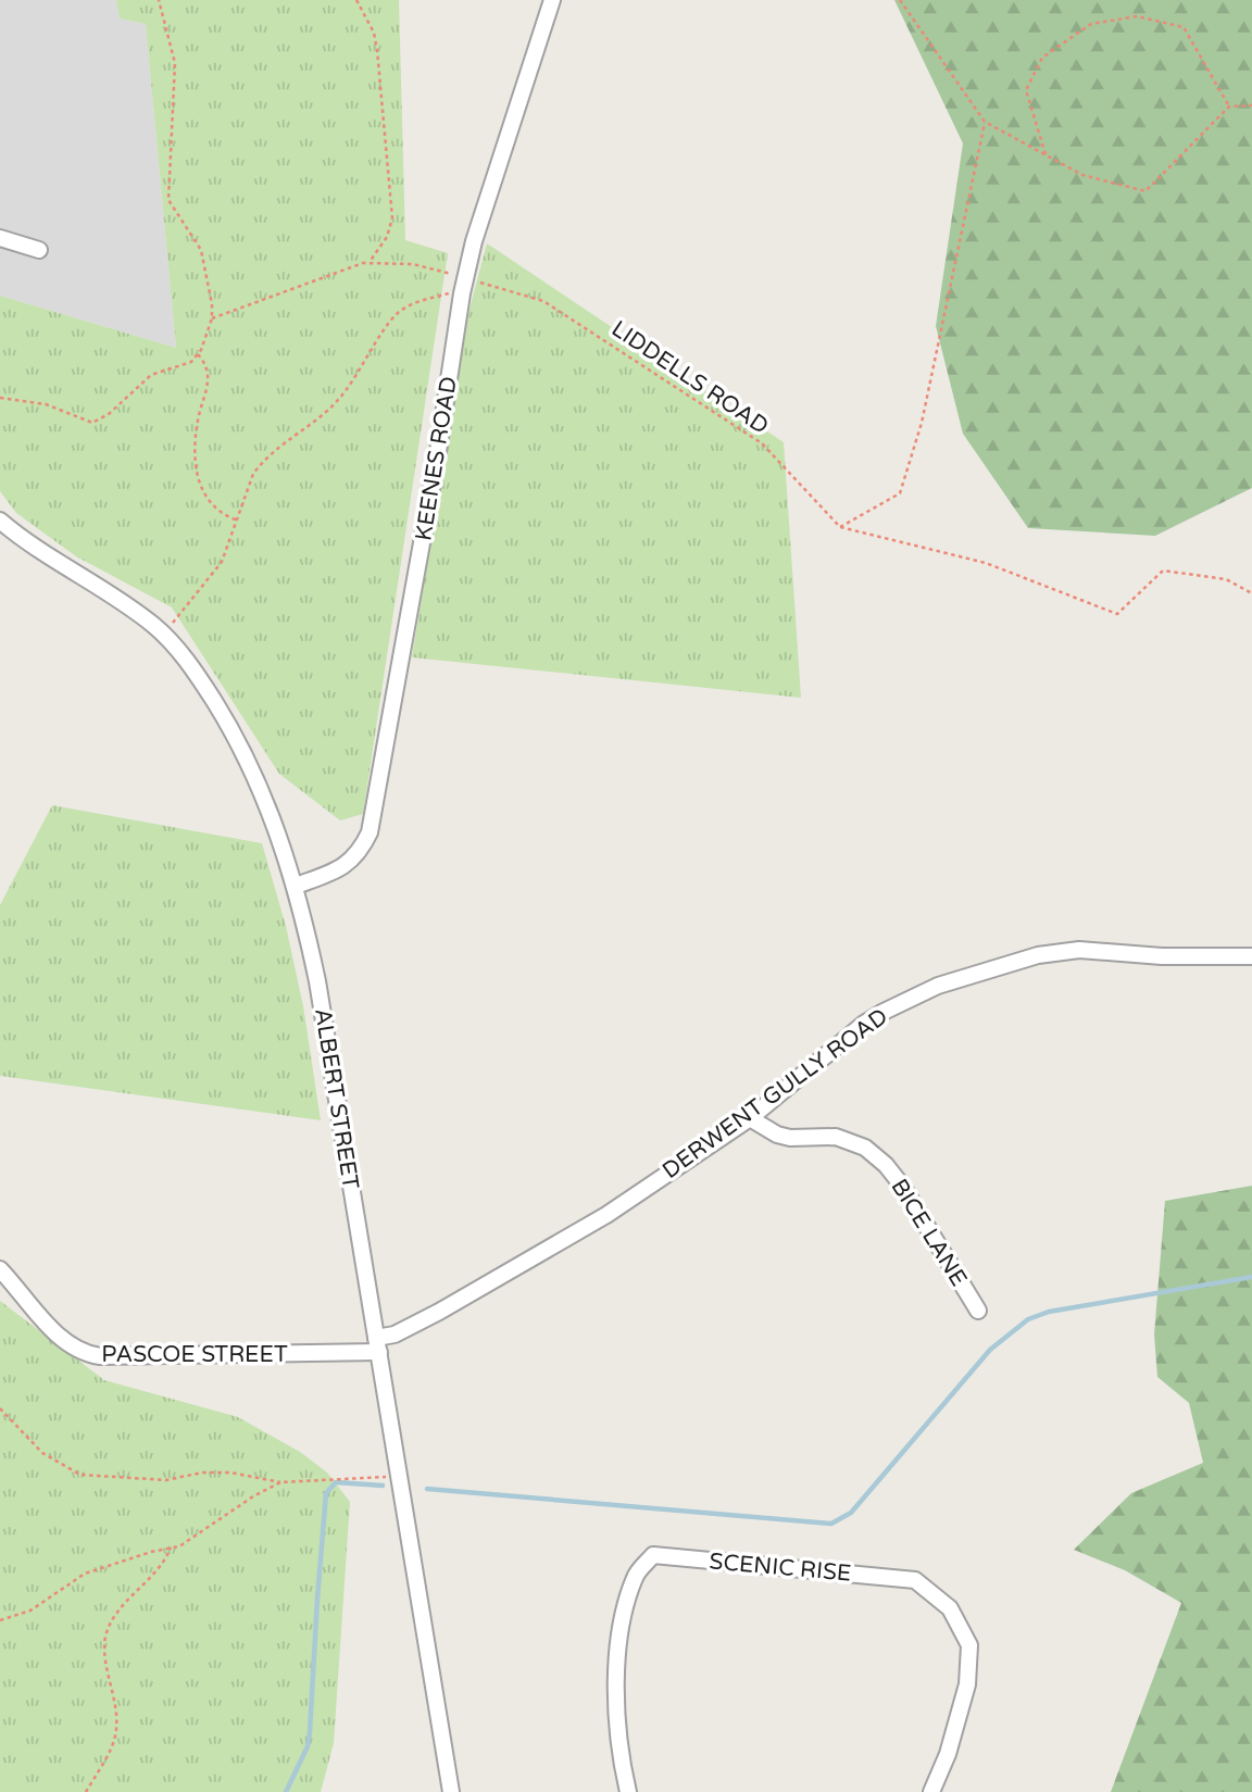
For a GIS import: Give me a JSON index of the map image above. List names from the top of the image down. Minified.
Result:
{"streets":{"street":["KEENES ROAD","DERWENT GULLY ROAD","ALBERT STREET","BICE LANE","PASCOE STREET","SCENIC RISE"],"path":["LIDDELLS ROAD"]},"crossings":[["LIDDELLS ROAD","KEENES ROAD"],["KEENES ROAD","ALBERT STREET"],["DERWENT GULLY ROAD","ALBERT STREET"],["DERWENT GULLY ROAD","BICE LANE"],["DERWENT GULLY ROAD","PASCOE STREET"],["ALBERT STREET","PASCOE STREET"]]}
